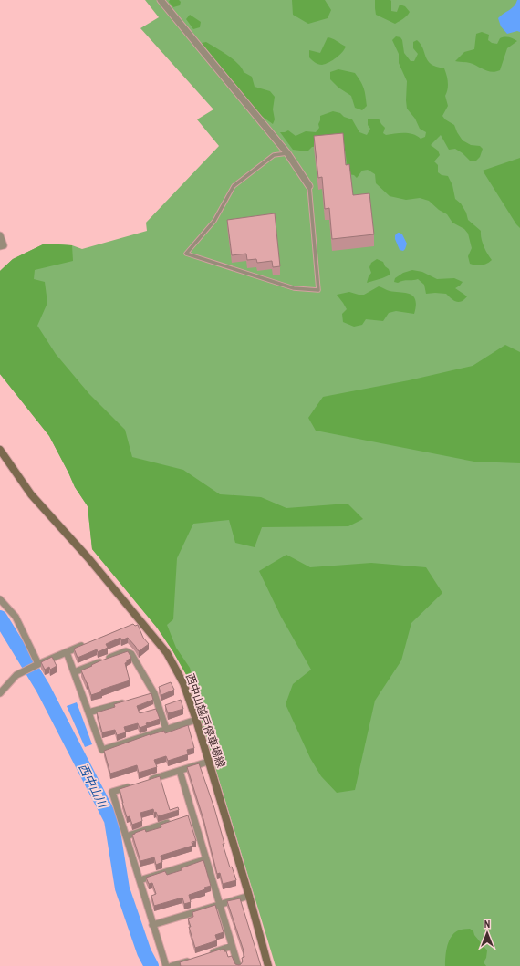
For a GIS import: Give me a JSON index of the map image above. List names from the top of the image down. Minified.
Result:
{"streets":{"main road":["西中山越戸停車場線"]},"water":["西中山川"],"north":"top"}
